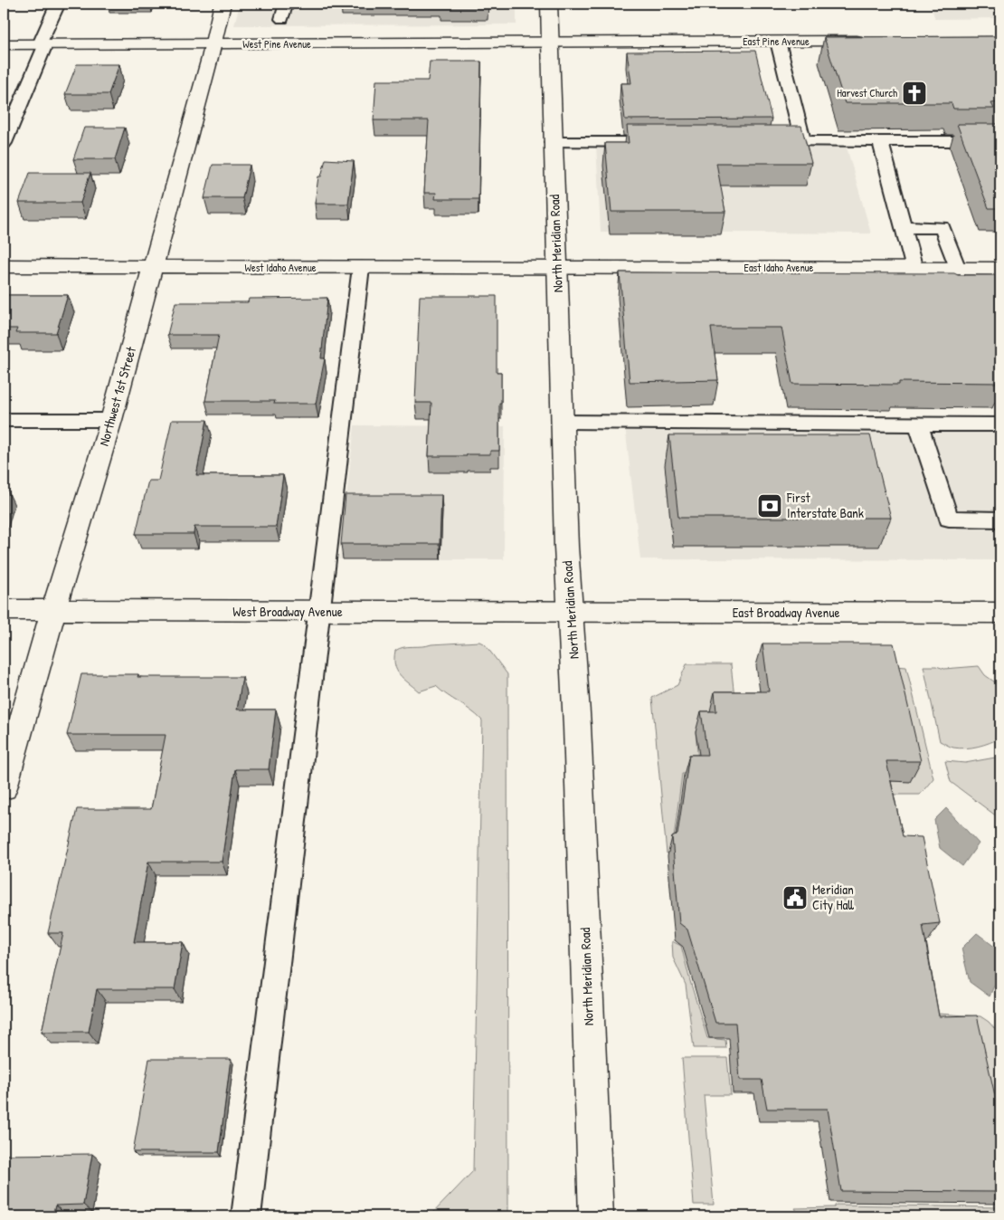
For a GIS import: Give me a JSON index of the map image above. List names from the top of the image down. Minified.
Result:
{"streets":{"street":["East Pine Avenue","West Pine Avenue","North Meridian Road","West Idaho Avenue","East Idaho Avenue","Northwest 1st Street","West Broadway Avenue","East Broadway Avenue"]},"crossings":[["East Pine Avenue","West Pine Avenue"],["East Pine Avenue","North Meridian Road"],["West Pine Avenue","North Meridian Road"],["West Pine Avenue","Northwest 1st Street"],["North Meridian Road","West Idaho Avenue"],["North Meridian Road","East Idaho Avenue"],["North Meridian Road","West Broadway Avenue"],["North Meridian Road","East Broadway Avenue"],["West Idaho Avenue","East Idaho Avenue"],["West Idaho Avenue","Northwest 1st Street"],["Northwest 1st Street","West Broadway Avenue"],["West Broadway Avenue","East Broadway Avenue"]],"places":{"church":["Harvest Church"],"bank":["First Interstate Bank"],"public building":["Meridian City Hall"]}}
